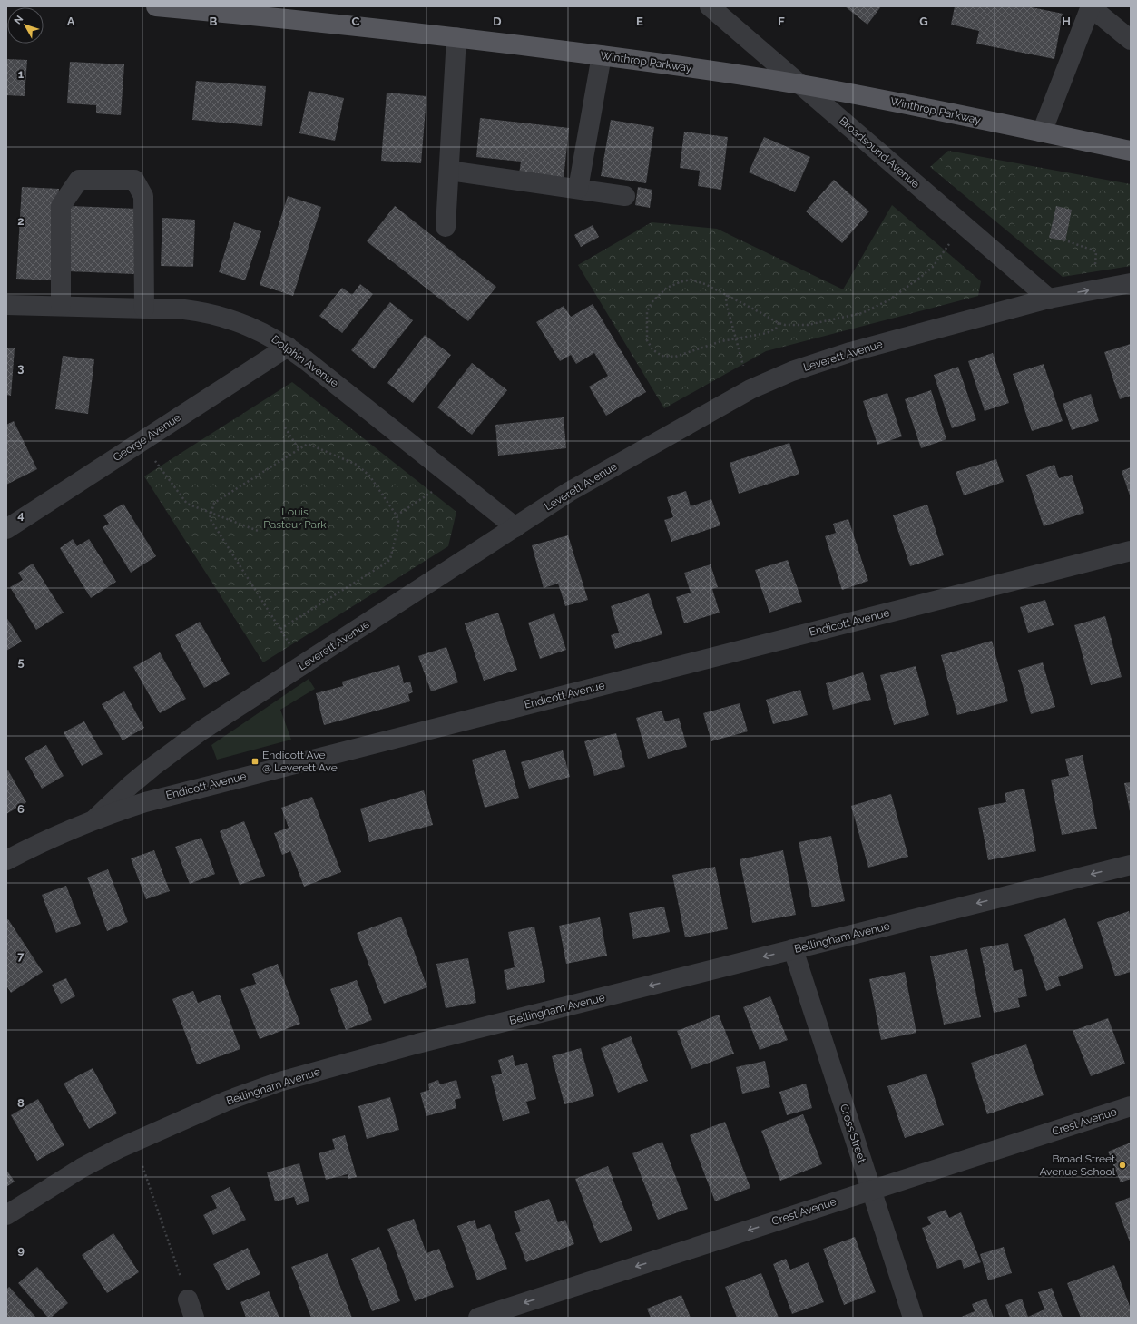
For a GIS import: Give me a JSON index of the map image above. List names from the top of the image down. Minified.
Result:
{"streets":{"main road":["Winthrop Parkway"],"street":["Broadsound Avenue","Leverett Avenue","Dolphin Avenue","George Avenue","Endicott Avenue","Bellingham Avenue","Crest Avenue","Cross Street"]},"crossings":[["Winthrop Parkway","Broadsound Avenue"],["Broadsound Avenue","Leverett Avenue"],["Leverett Avenue","Dolphin Avenue"],["Leverett Avenue","Endicott Avenue"],["Dolphin Avenue","George Avenue"],["Bellingham Avenue","Cross Street"],["Crest Avenue","Cross Street"]],"one_way":["Bellingham Avenue","Crest Avenue"],"parks":["Louis Pasteur Park"],"places":{"transit":["Endicott Ave @ Leverett Ave"],"other":["Broad Street Avenue School"]},"north":"top left","grid":{"columns":["A","B","C","D","E","F","G","H"],"rows":["1","2","3","4","5","6","7","8","9"]}}
